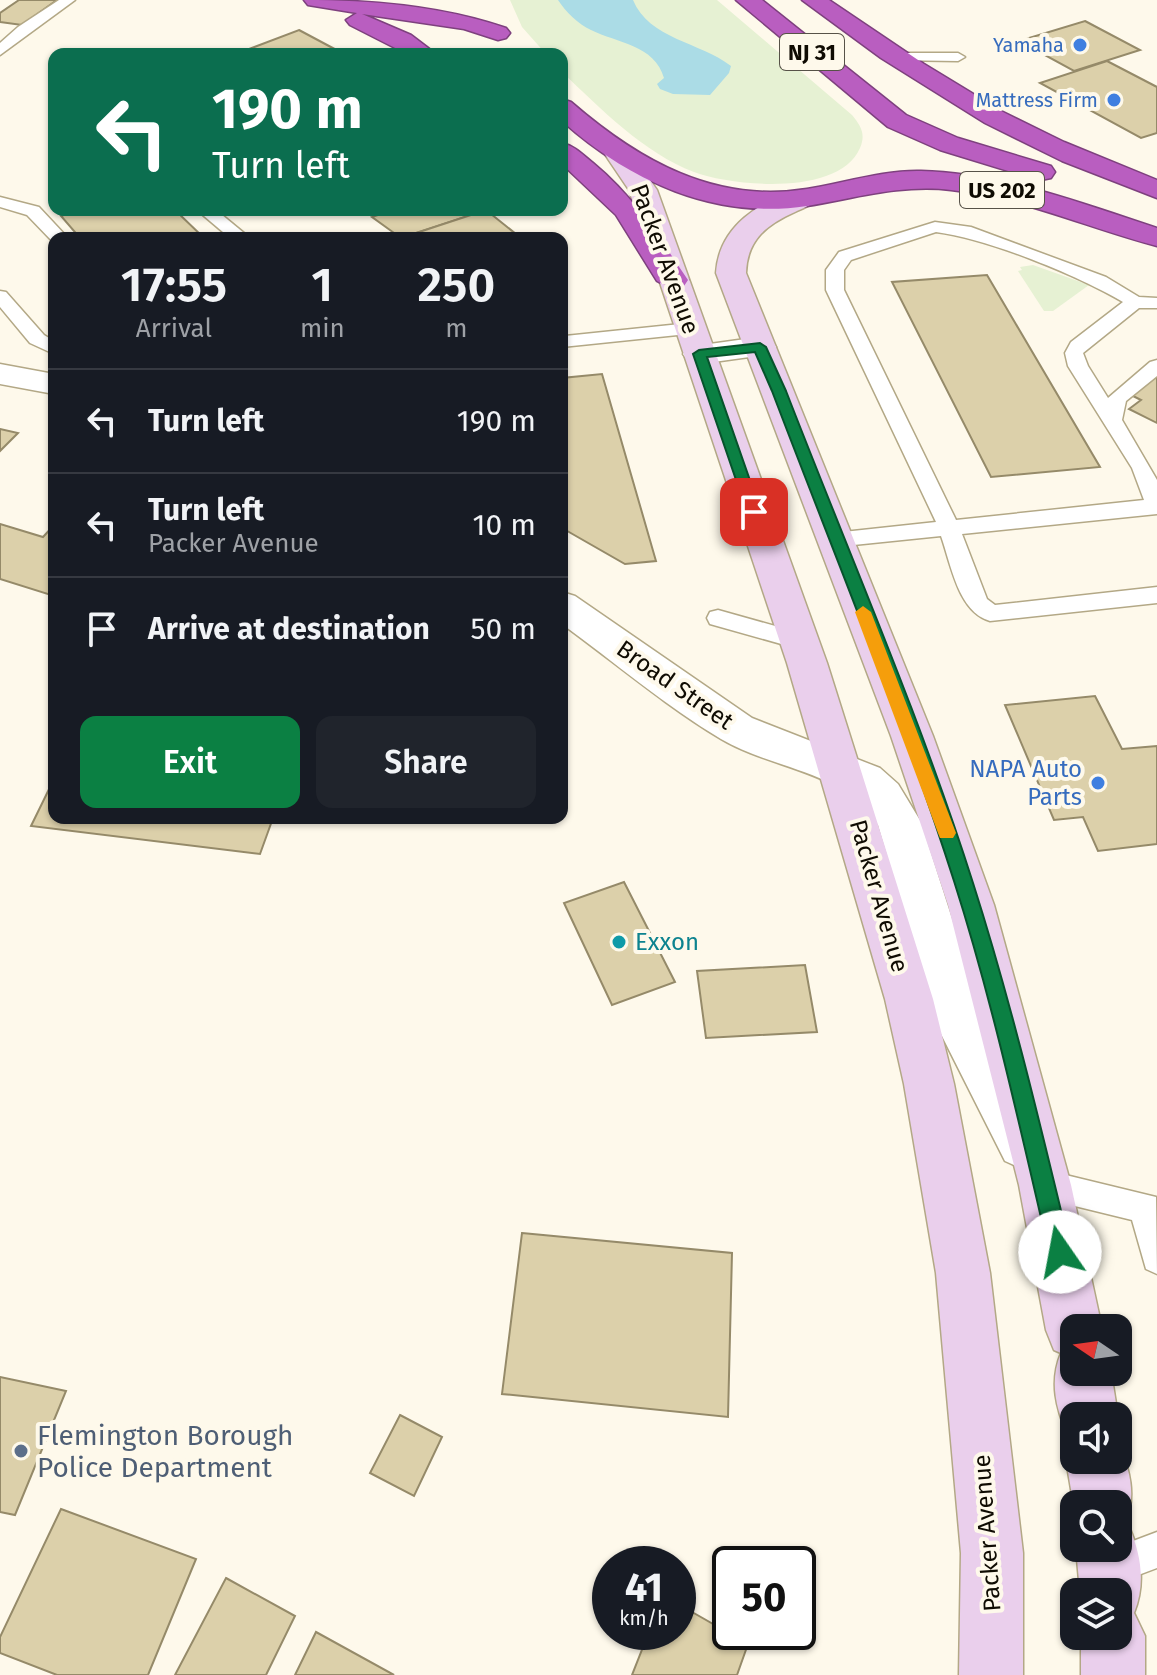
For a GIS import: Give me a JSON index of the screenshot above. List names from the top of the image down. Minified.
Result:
{"streets":{"highway":["NJ 31","US 202"],"main road":["Packer Avenue"],"street":["Broad Street"]},"crossings":[["US 202","Packer Avenue"],["Packer Avenue","Broad Street"]],"places":["Yamaha","Mattress Firm","NAPA Auto Parts","Exxon","Flemington Borough Police Department"],"north":"left","page":{"turn":["190 m","Turn left"],"eta":["17:55","Arrival","1","min","250","m"],"list":[{"name":"Turn left","value":"190 m"},{"name":"Turn left","note":"Packer Avenue","value":"10 m"},{"name":"Arrive at destination","value":"50 m"}],"buttons":["Exit","Share"],"speed":"41 km/h","limit":"50"}}
